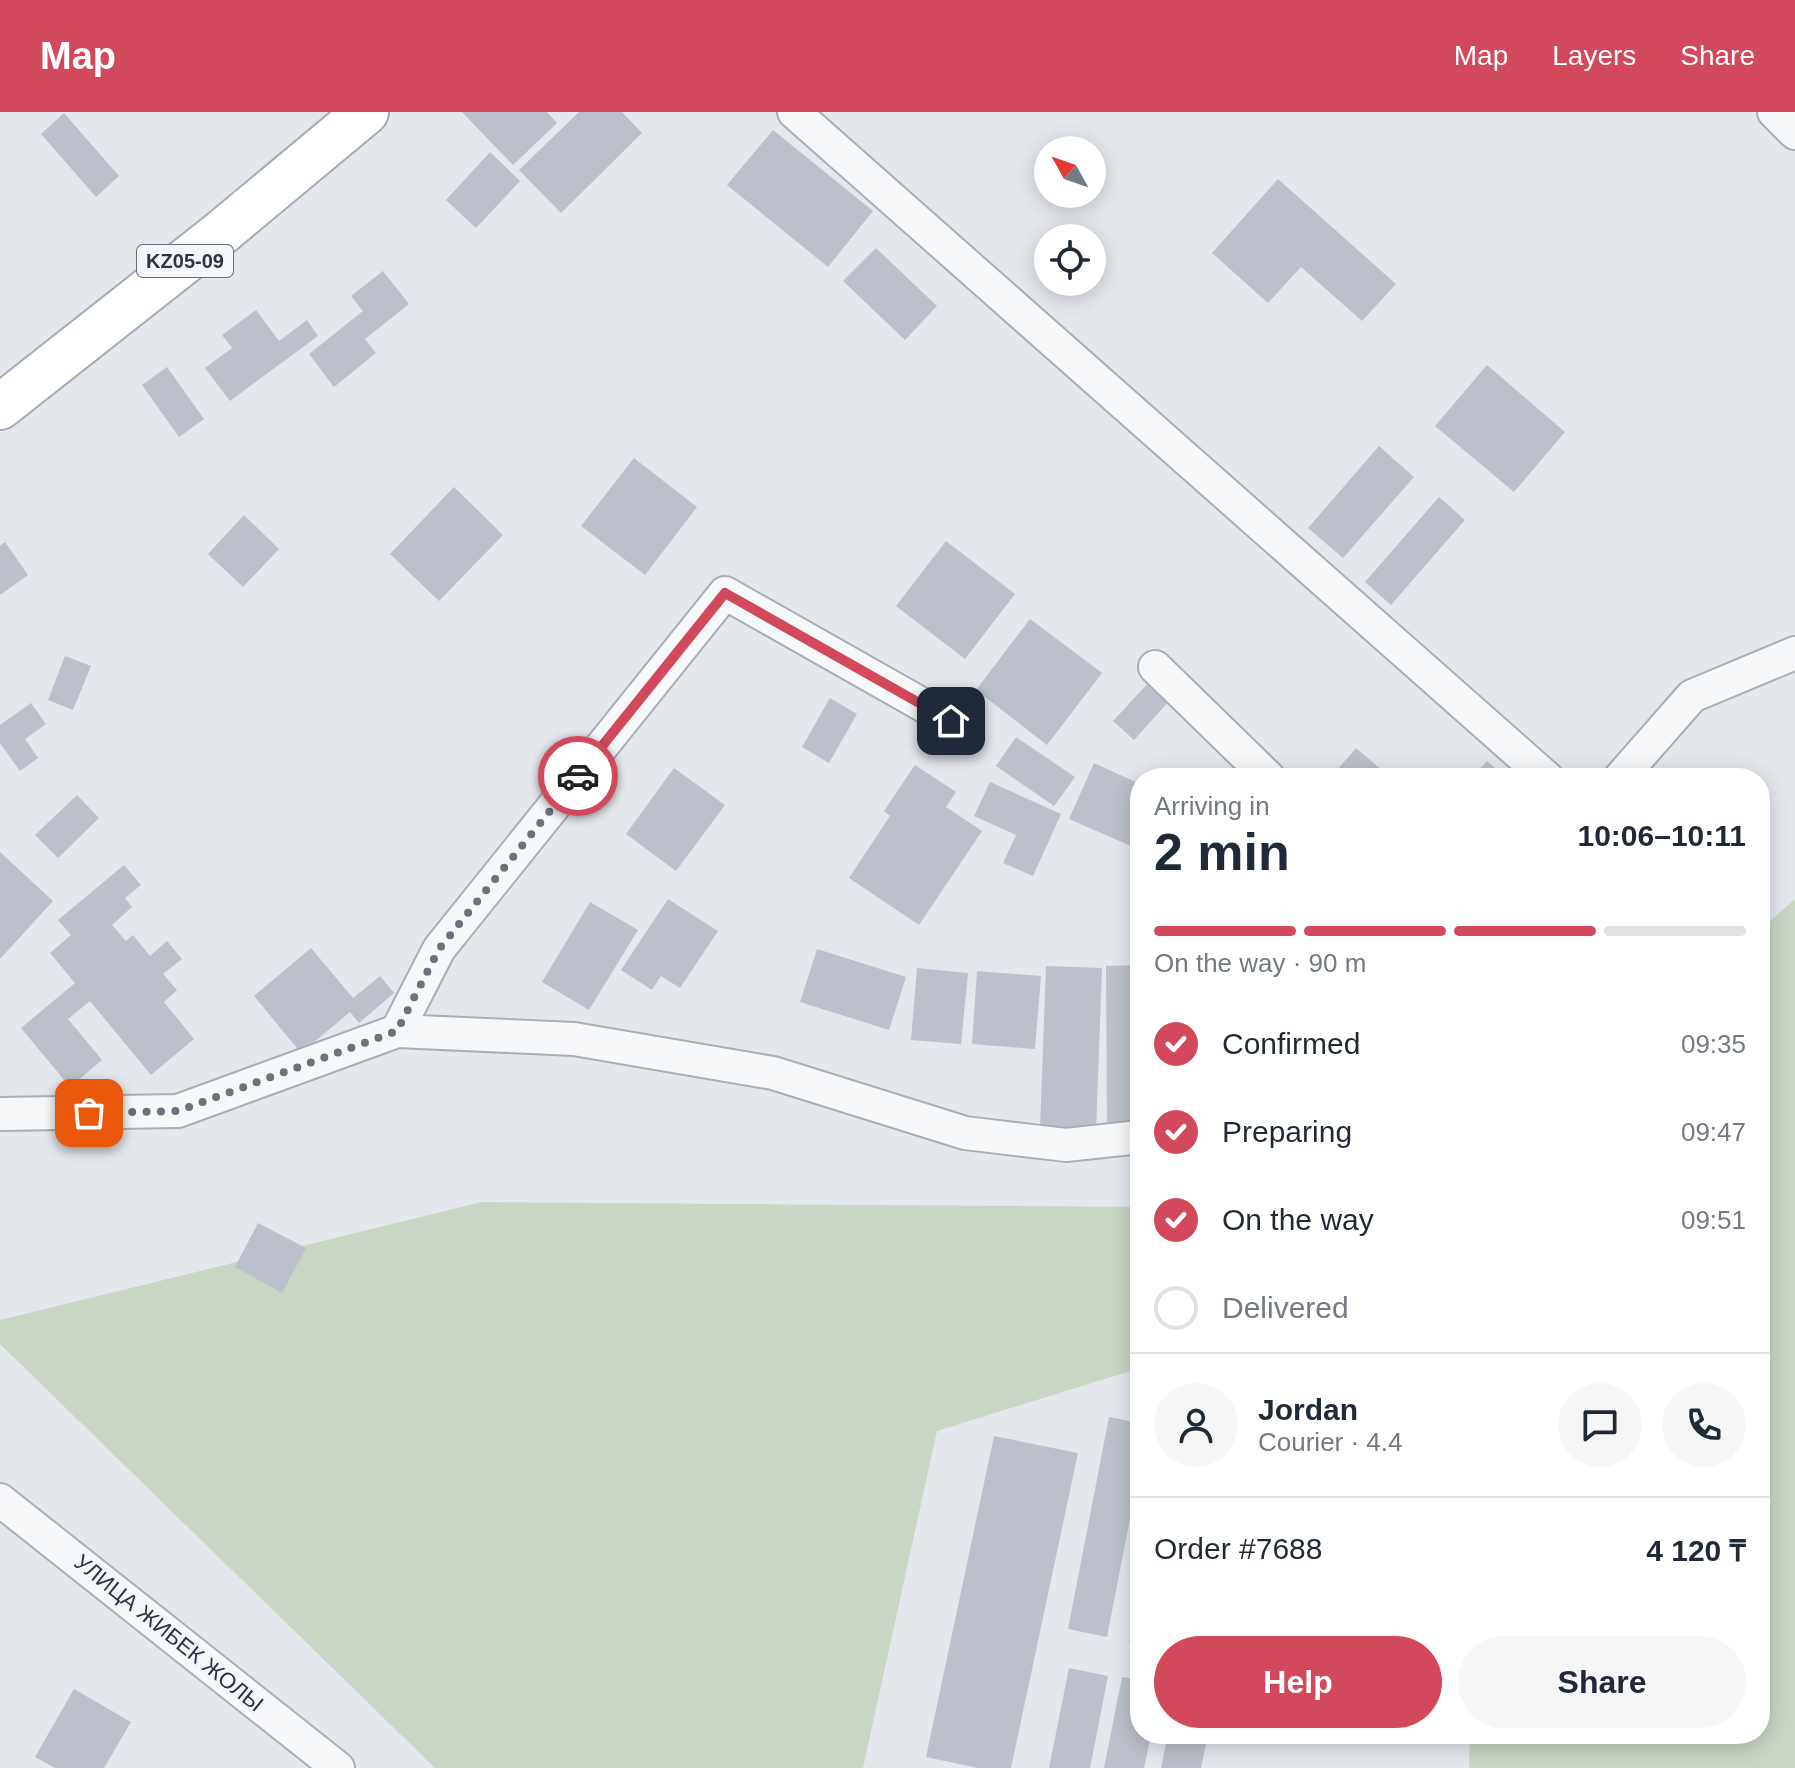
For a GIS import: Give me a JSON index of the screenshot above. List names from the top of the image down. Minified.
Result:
{"streets":{"main road":["KZ05-09"],"street":["УЛИЦА ЖИБЕК ЖОЛЫ"]},"north":"top left","page":{"header":"Map","nav":["Map","Layers","Share"],"heading":["2 min","Arriving in","10:06–10:11"],"panel":["Jordan","Courier · 4.4","Order #7688","4 120 ₸"],"bar":"On the way · 90 m","list":[["Confirmed","09:35"],["Preparing","09:47"],["On the way","09:51"],"Delivered"],"buttons":["Help","Share"]}}
